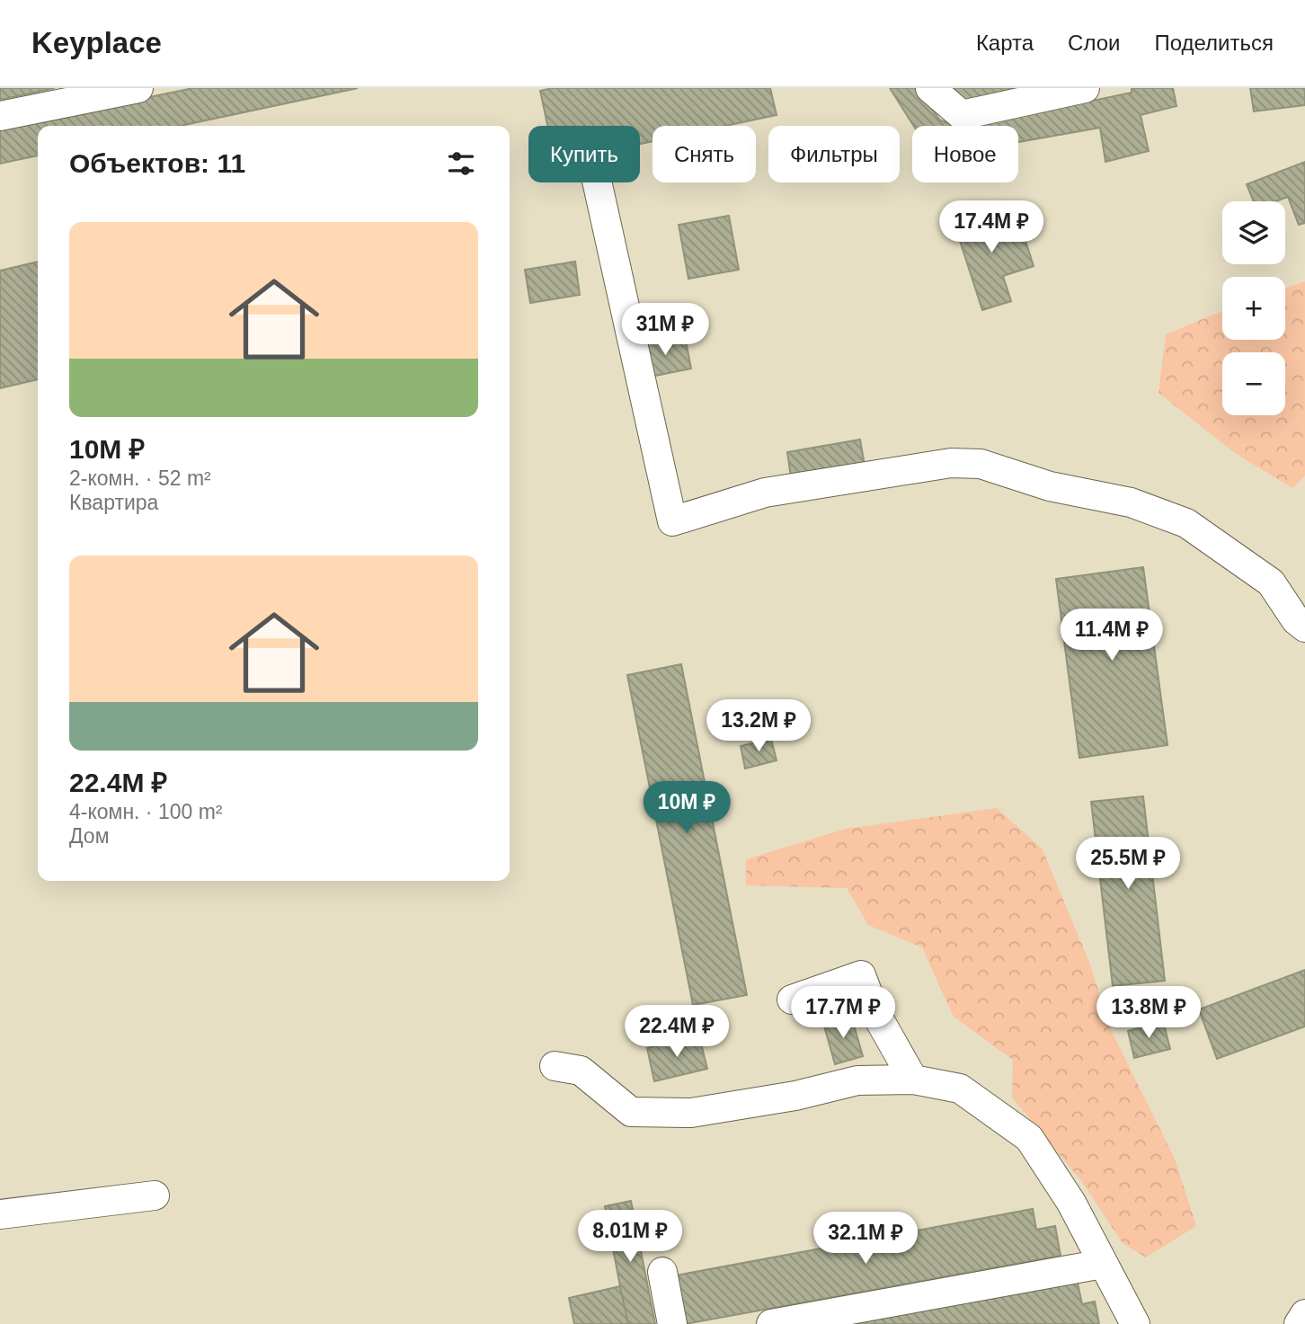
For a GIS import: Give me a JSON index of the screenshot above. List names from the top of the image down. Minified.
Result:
{"page":{"header":"Keyplace","nav":["Карта","Слои","Поделиться"],"chip":["Купить","Снять","Фильтры","Новое"],"heading":"Объектов: 11","price":["17.4M ₽","31M ₽","11.4M ₽","13.2M ₽","10M ₽","25.5M ₽","17.7M ₽","13.8M ₽","22.4M ₽","8.01M ₽","32.1M ₽"],"map_buttons":["+","−"],"list":[{"name":"10M ₽","note":"2-комн. · 52 m² · Квартира"},{"name":"22.4M ₽","note":"4-комн. · 100 m² · Дом"}]}}
